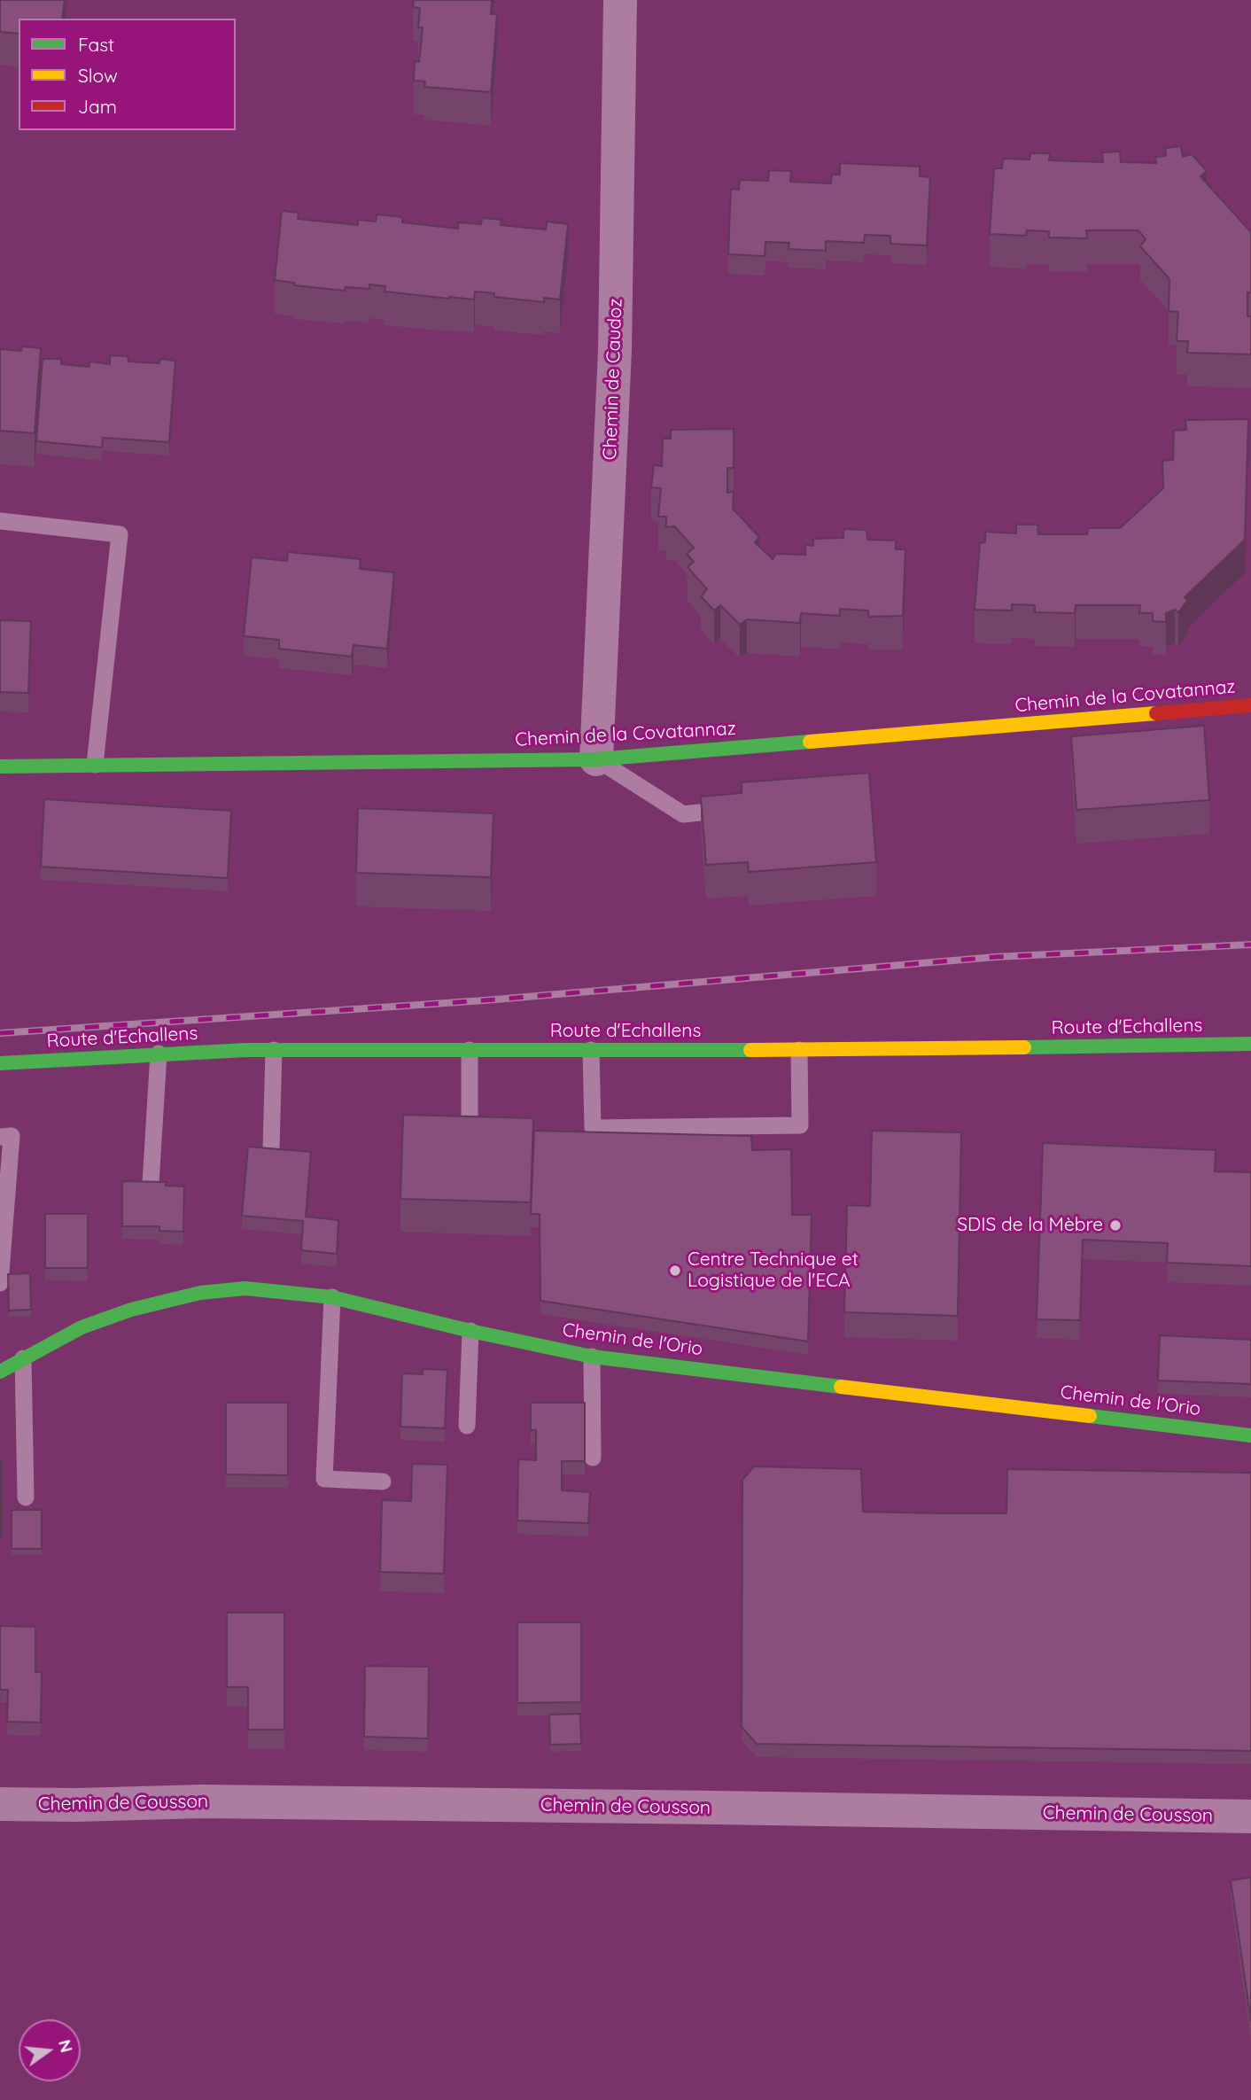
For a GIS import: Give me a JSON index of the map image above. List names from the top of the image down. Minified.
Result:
{"streets":{"street":["Chemin de Caudoz","Chemin de la Covatannaz","Route d'Echallens","Chemin de l'Orio","Chemin de Cousson"]},"crossings":[["Chemin de Caudoz","Chemin de la Covatannaz"]],"places":["SDIS de la Mèbre","Centre Technique et Logistique de l'ECA"],"legend":["Fast","Slow","Jam"],"north":"right"}
